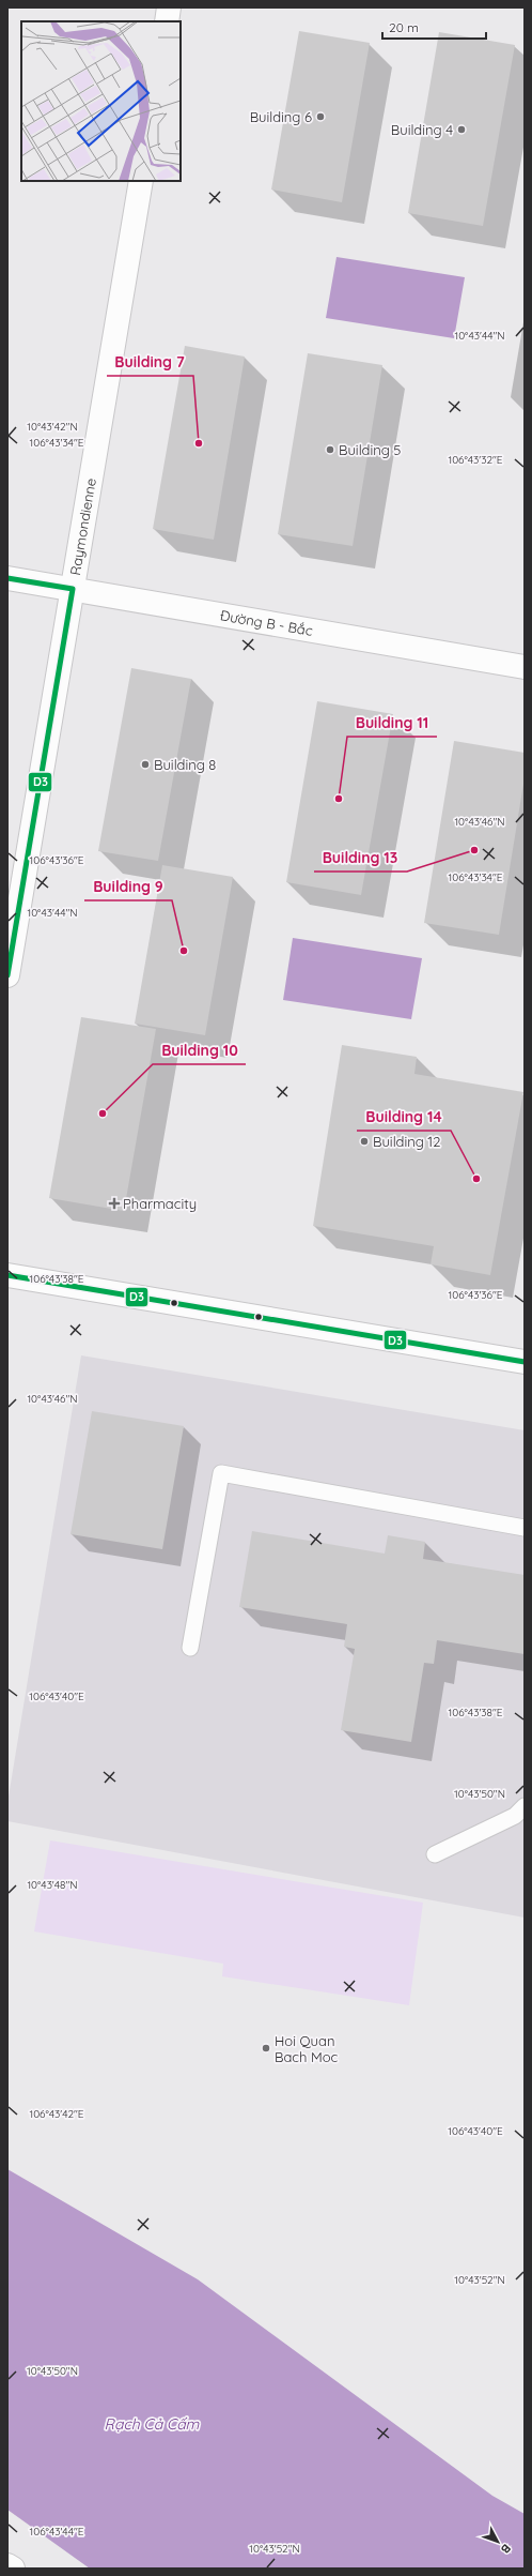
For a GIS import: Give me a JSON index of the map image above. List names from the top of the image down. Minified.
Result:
{"streets":{"street":["Raymondienne","Đường B - Bắc"]},"crossings":[["Raymondienne","Đường B - Bắc"]],"water":["Rạch Cả Cấm"],"places":{"other":["Building 6","Building 4","Building 7","Building 5","Building 8","Building 11","Building 13","Building 9","Building 10","Building 12","Building 14","Hoi Quan Bach Moc"],"health":["Pharmacity"]},"lines":["transit line D3"],"scale_bar":"20 m","north":"bottom right","coordinates":["10°43'44\"N","10°43'42\"N","106°43'34\"E","106°43'32\"E","10°43'46\"N","106°43'36\"E","106°43'38\"E","106°43'40\"E","10°43'50\"N","10°43'48\"N","106°43'42\"E","10°43'52\"N","106°43'44\"E"]}
